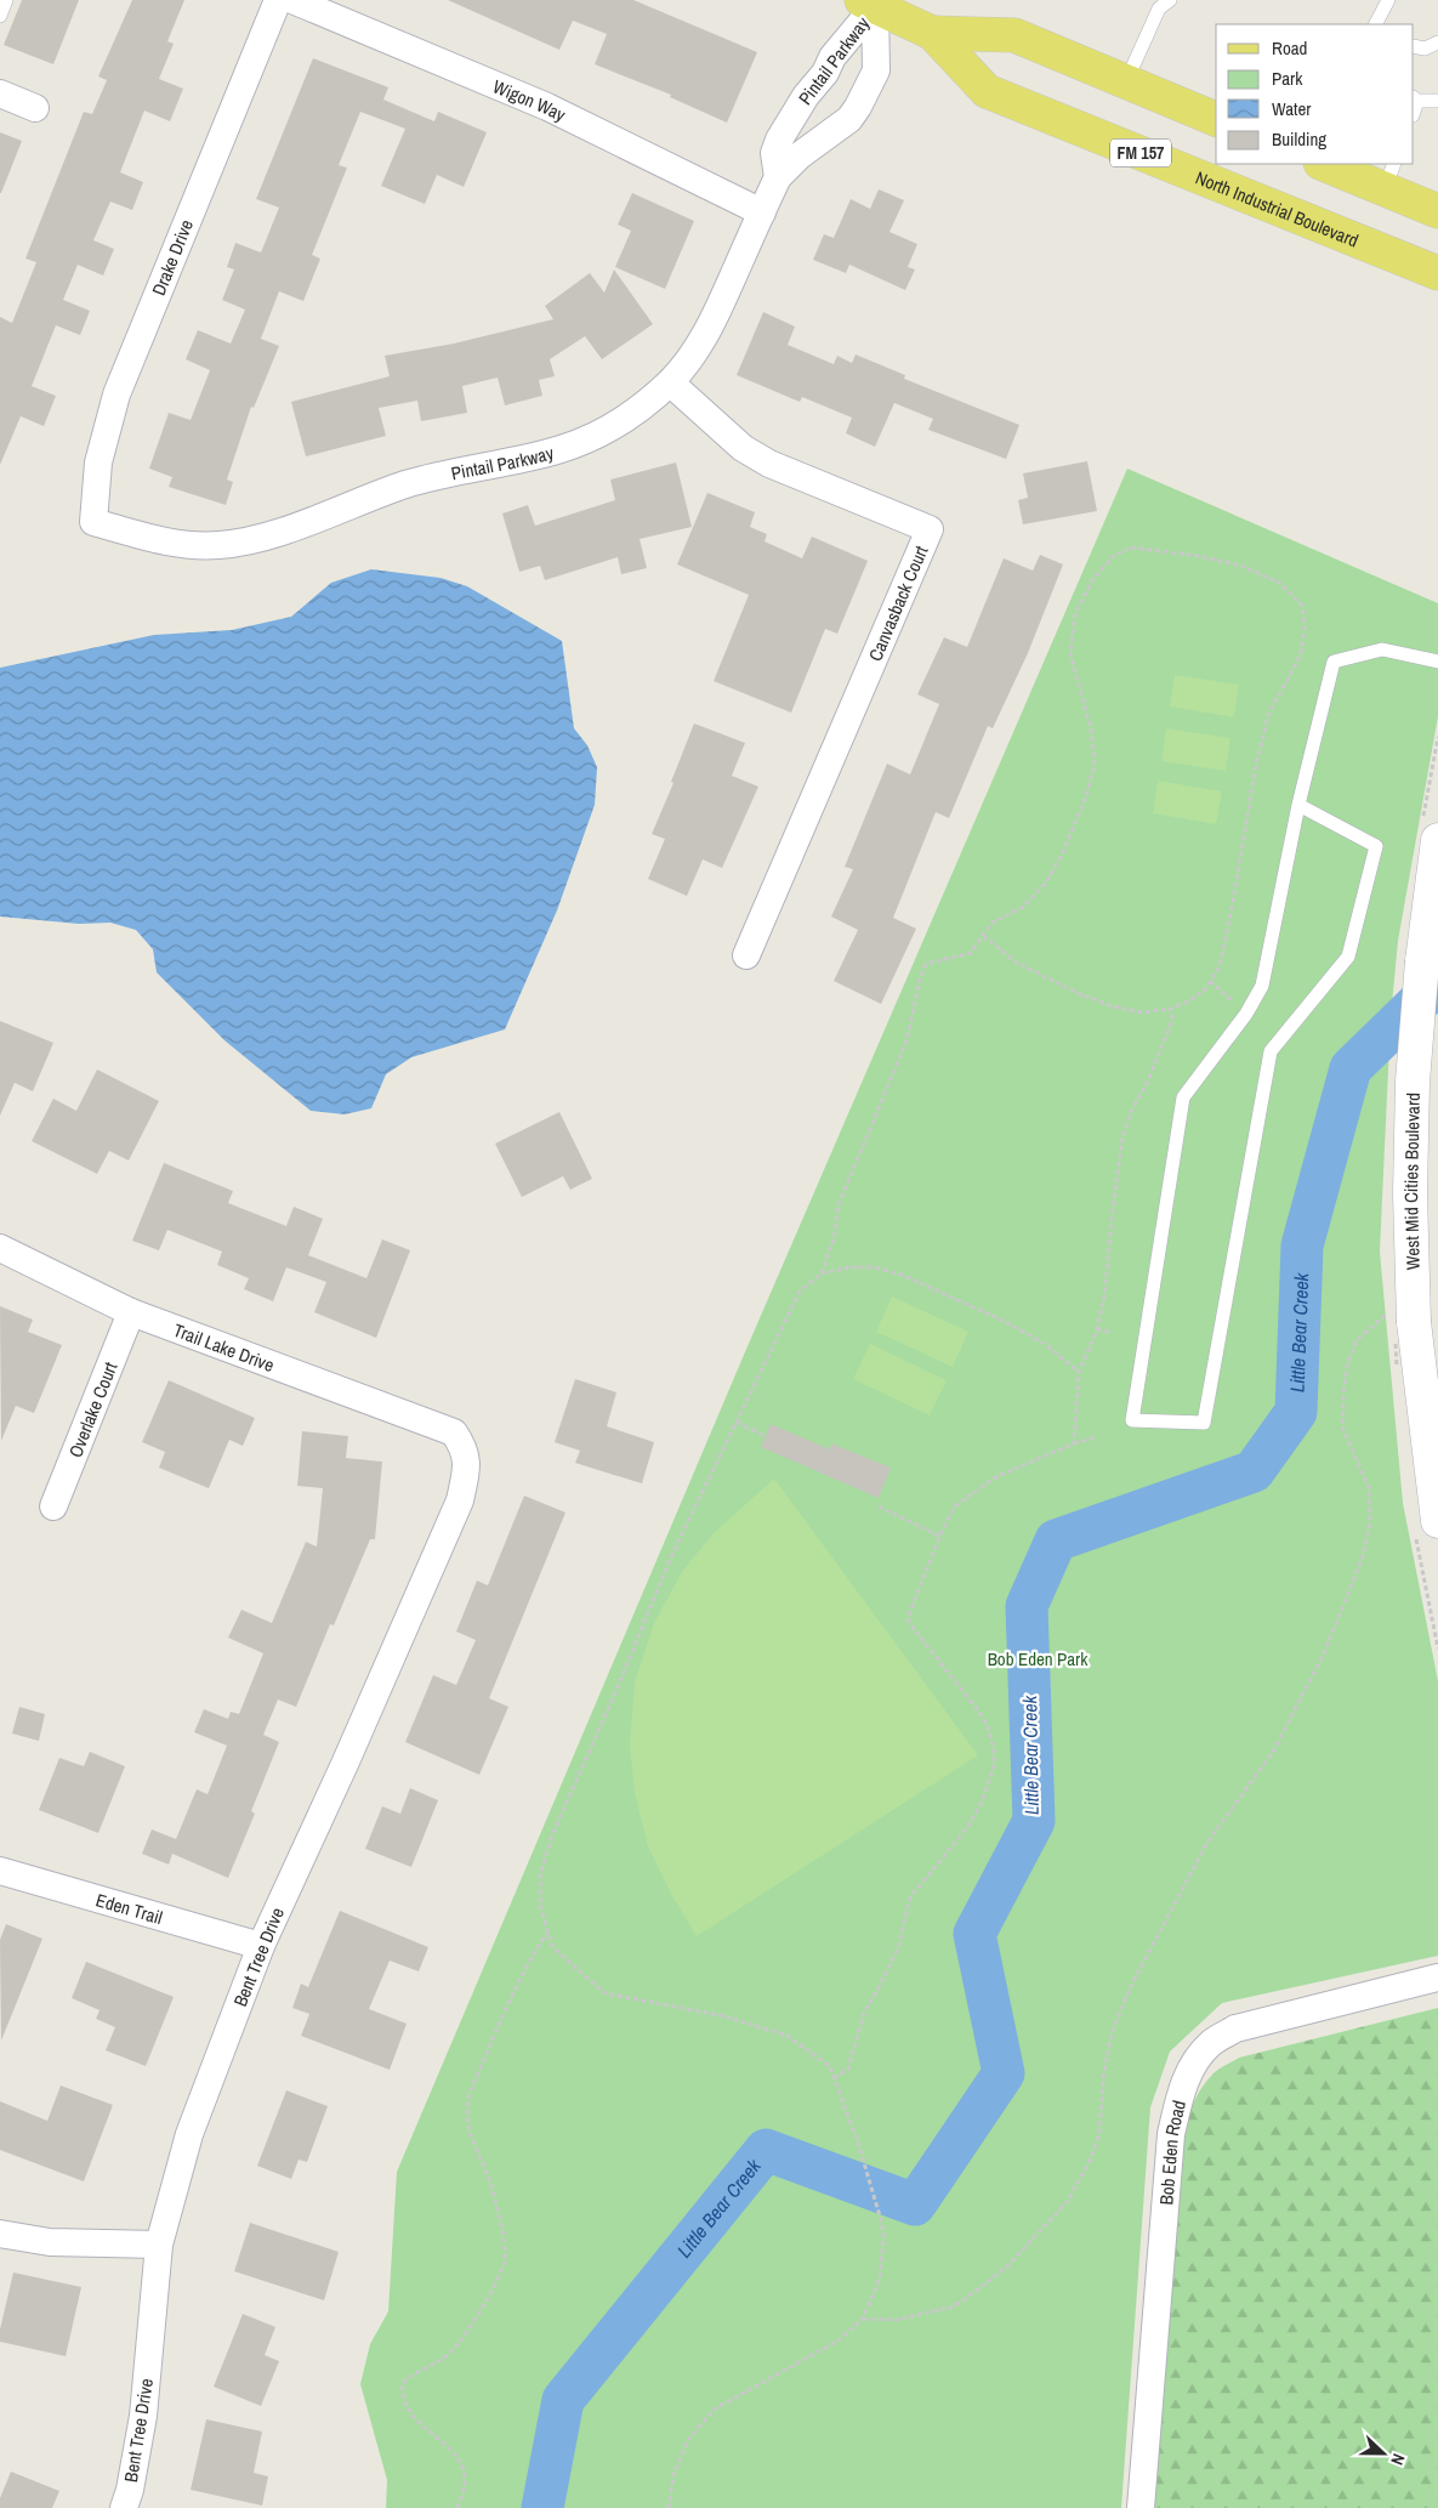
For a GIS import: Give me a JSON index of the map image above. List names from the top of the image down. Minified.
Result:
{"streets":{"main road":["FM 157","North Industrial Boulevard","West Mid Cities Boulevard"],"street":["Pintail Parkway","Wigon Way","Drake Drive","Canvasback Court","Trail Lake Drive","Overlake Court","Eden Trail","Bent Tree Drive","Bob Eden Road"]},"crossings":[["Pintail Parkway","Wigon Way"],["Pintail Parkway","North Industrial Boulevard"],["Pintail Parkway","Drake Drive"],["Pintail Parkway","Canvasback Court"],["Trail Lake Drive","Overlake Court"],["Trail Lake Drive","Bent Tree Drive"],["Eden Trail","Bent Tree Drive"]],"water":["Little Bear Creek"],"parks":["Bob Eden Park"],"legend":["Road","Park","Water","Building"],"north":"right"}
